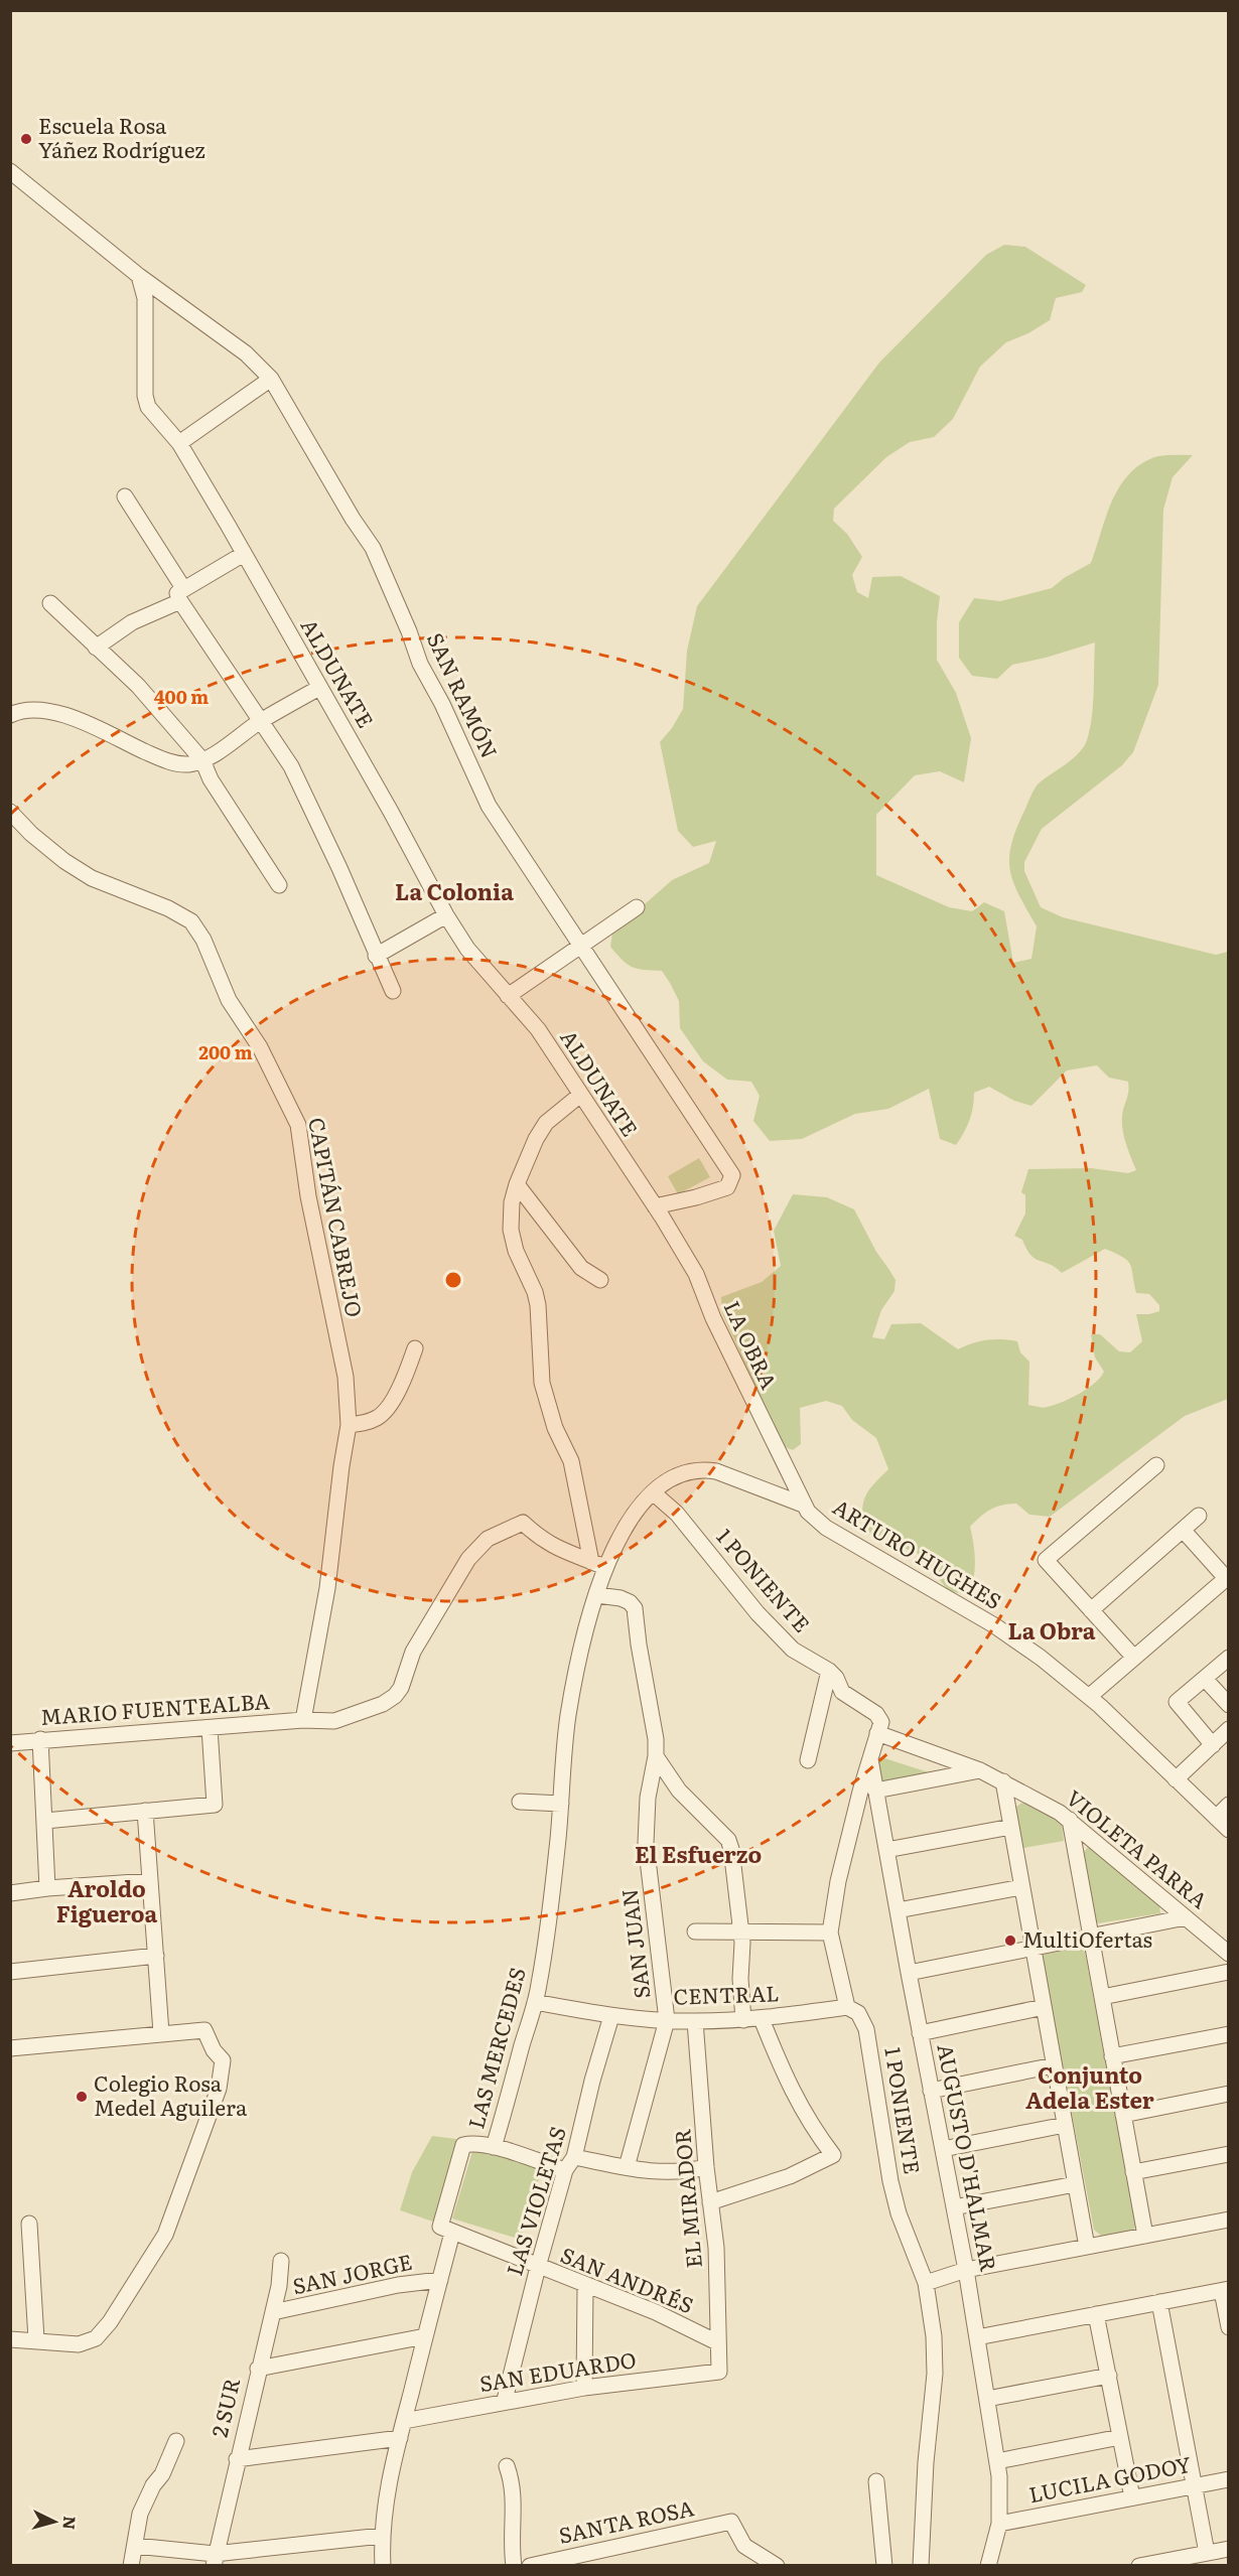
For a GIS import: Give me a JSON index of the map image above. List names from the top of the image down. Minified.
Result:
{"streets":{"street":["ALDUNATE","SAN RAMÓN","CAPITÁN CABREJO","LA OBRA","ARTURO HUGHES","1 PONIENTE","MARIO FUENTEALBA","VIOLETA PARRA","SAN JUAN","CENTRAL","LAS MERCEDES","AUGUSTO D'HALMAR","EL MIRADOR","LAS VIOLETAS","SAN JORGE","SAN ANDRÉS","SAN EDUARDO","2 SUR","LUCILA GODOY","SANTA ROSA"]},"crossings":[["ALDUNATE","SAN RAMÓN"],["ALDUNATE","LA OBRA"],["ALDUNATE","LAS MERCEDES"],["SAN RAMÓN","LA OBRA"],["CAPITÁN CABREJO","MARIO FUENTEALBA"],["LA OBRA","ARTURO HUGHES"],["1 PONIENTE","VIOLETA PARRA"],["1 PONIENTE","CENTRAL"],["1 PONIENTE","AUGUSTO D'HALMAR"],["MARIO FUENTEALBA","LAS MERCEDES"],["SAN JUAN","CENTRAL"],["SAN JUAN","LAS MERCEDES"],["CENTRAL","LAS MERCEDES"],["CENTRAL","EL MIRADOR"],["CENTRAL","LAS VIOLETAS"],["LAS MERCEDES","SAN ANDRÉS"],["AUGUSTO D'HALMAR","LUCILA GODOY"],["EL MIRADOR","SAN ANDRÉS"],["EL MIRADOR","SAN EDUARDO"],["LAS VIOLETAS","SAN ANDRÉS"],["LAS VIOLETAS","SAN EDUARDO"],["SAN JORGE","2 SUR"]],"districts":["La Colonia","La Obra","El Esfuerzo","Aroldo Figueroa","Conjunto Adela Ester"],"places":["Escuela Rosa Yáñez Rodríguez","MultiOfertas","Colegio Rosa Medel Aguilera"],"north":"right","rings":["400 m","200 m"]}
